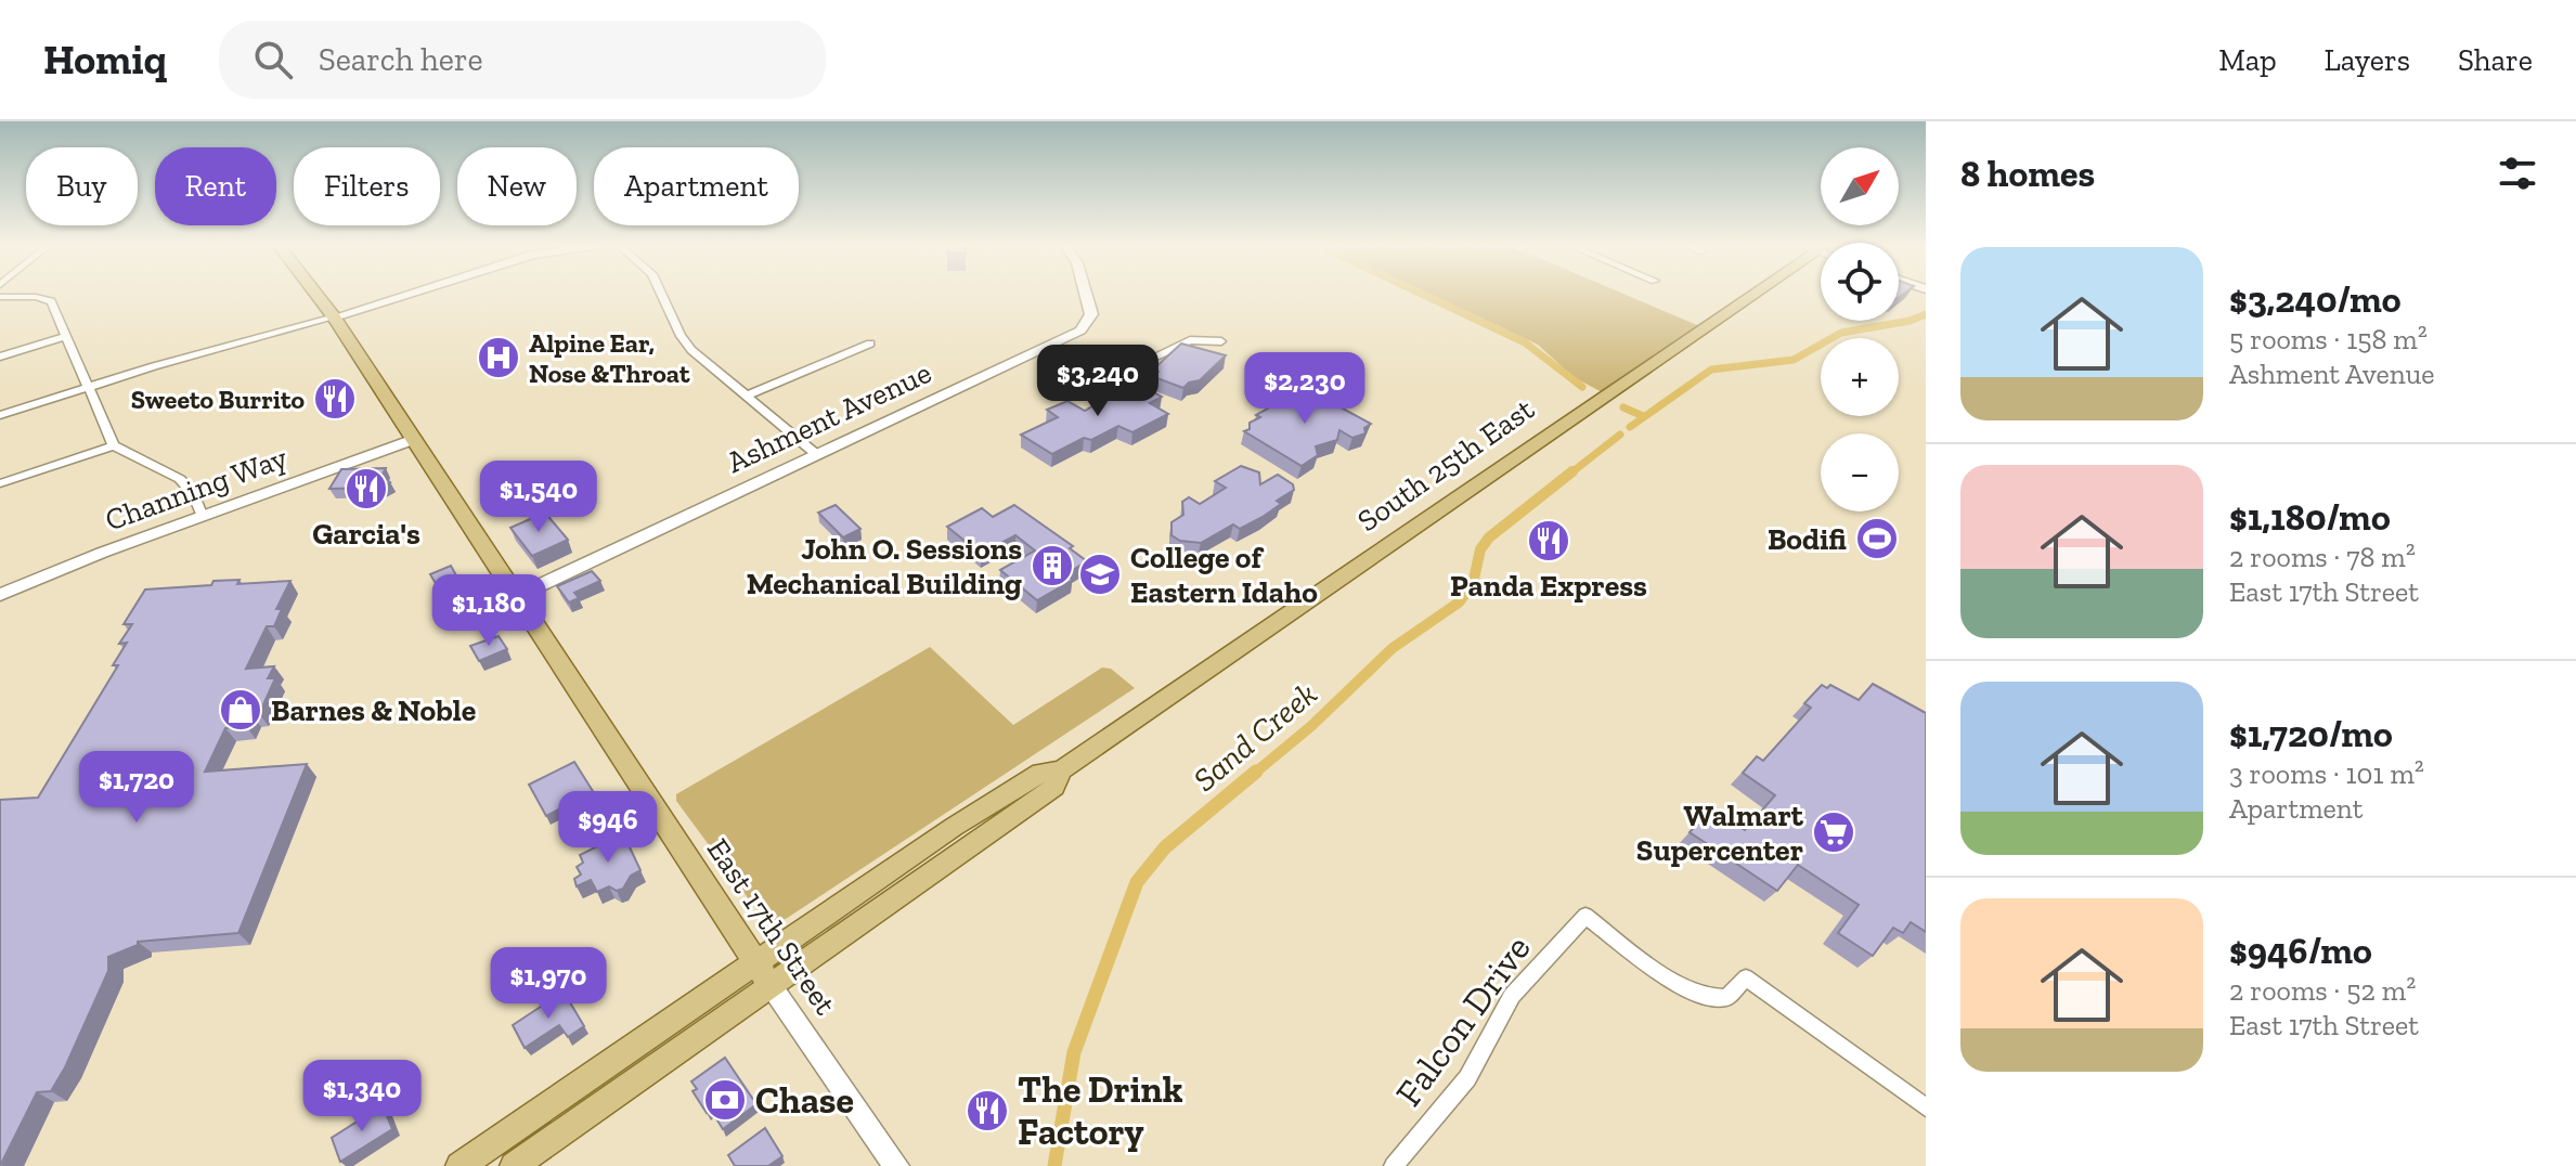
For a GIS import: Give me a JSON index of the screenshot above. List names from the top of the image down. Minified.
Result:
{"streets":{"main road":["South 25th East","East 17th Street"],"street":["Ashment Avenue","Channing Way","Falcon Drive"]},"crossings":[["Ashment Avenue","East 17th Street"],["South 25th East","East 17th Street"],["Channing Way","East 17th Street"]],"water":["Sand Creek"],"places":{"hospital":["Alpine Ear, Nose &Throat"],"restaurant":["Sweeto Burrito","Garcia's","Panda Express","The Drink Factory"],"sports":["Bodifi"],"building":["John O. Sessions Mechanical Building"],"school or university":["College of Eastern Idaho"],"shop":["Barnes & Noble"],"supermarket":["Walmart Supercenter"],"bank":["Chase"]},"north":"top right","page":{"header":"Homiq","search":"Search here","nav":["Map","Layers","Share"],"heading":"8 homes","map_buttons":["+","−"],"chip":["Buy","Rent","Filters","New","Apartment"],"list":[{"name":"$3,240/mo","note":"5 rooms · 158 m² · Ashment Avenue"},{"name":"$1,180/mo","note":"2 rooms · 78 m² · East 17th Street"},{"name":"$1,720/mo","note":"3 rooms · 101 m² · Apartment"},{"name":"$946/mo","note":"2 rooms · 52 m² · East 17th Street"}],"price":["$3,240","$2,230","$1,540","$1,180","$1,720","$946","$1,970","$1,340"]}}
